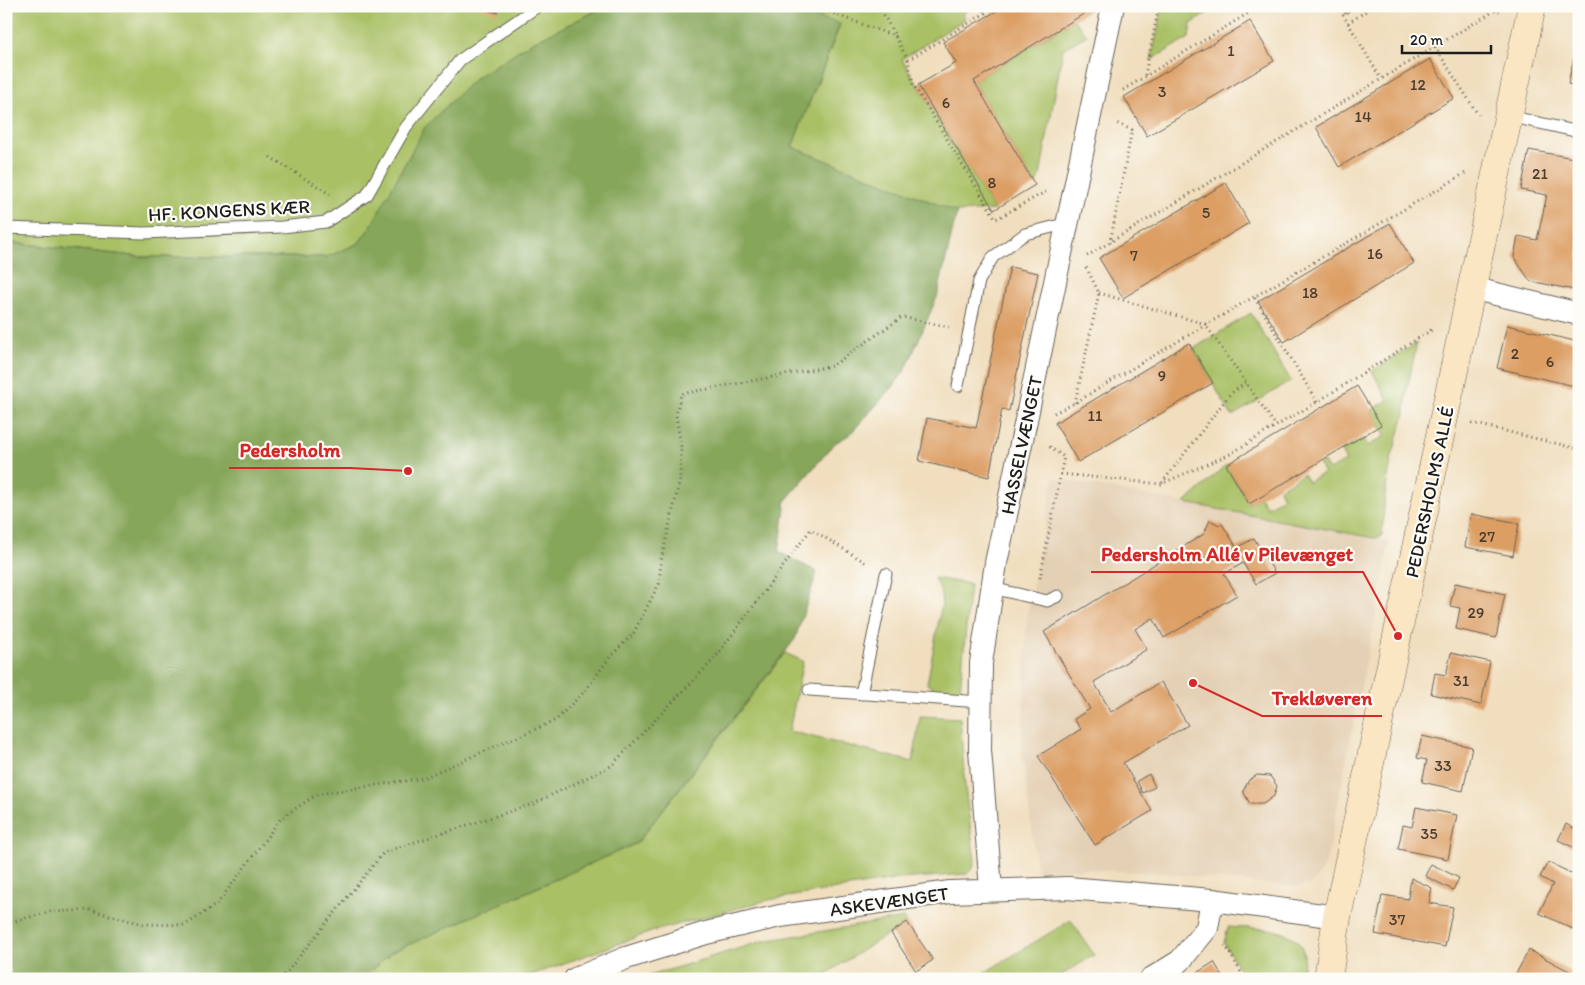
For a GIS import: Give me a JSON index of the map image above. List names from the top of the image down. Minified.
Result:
{"streets":{"street":["HASSELVÆNGET","PEDERSHOLMS ALLÉ","ASKEVÆNGET"],"lane":["HF. KONGENS KÆR"]},"crossings":[["HASSELVÆNGET","ASKEVÆNGET"],["PEDERSHOLMS ALLÉ","ASKEVÆNGET"]],"places":["Pedersholm","Pedersholm Allé v Pilevænget","Trekløveren"],"house_numbers":["1","12","3","6","14","21","8","5","16","7","18","2","6","9","11","27","29","31","33","35","37"],"scale_bar":"20 m"}
